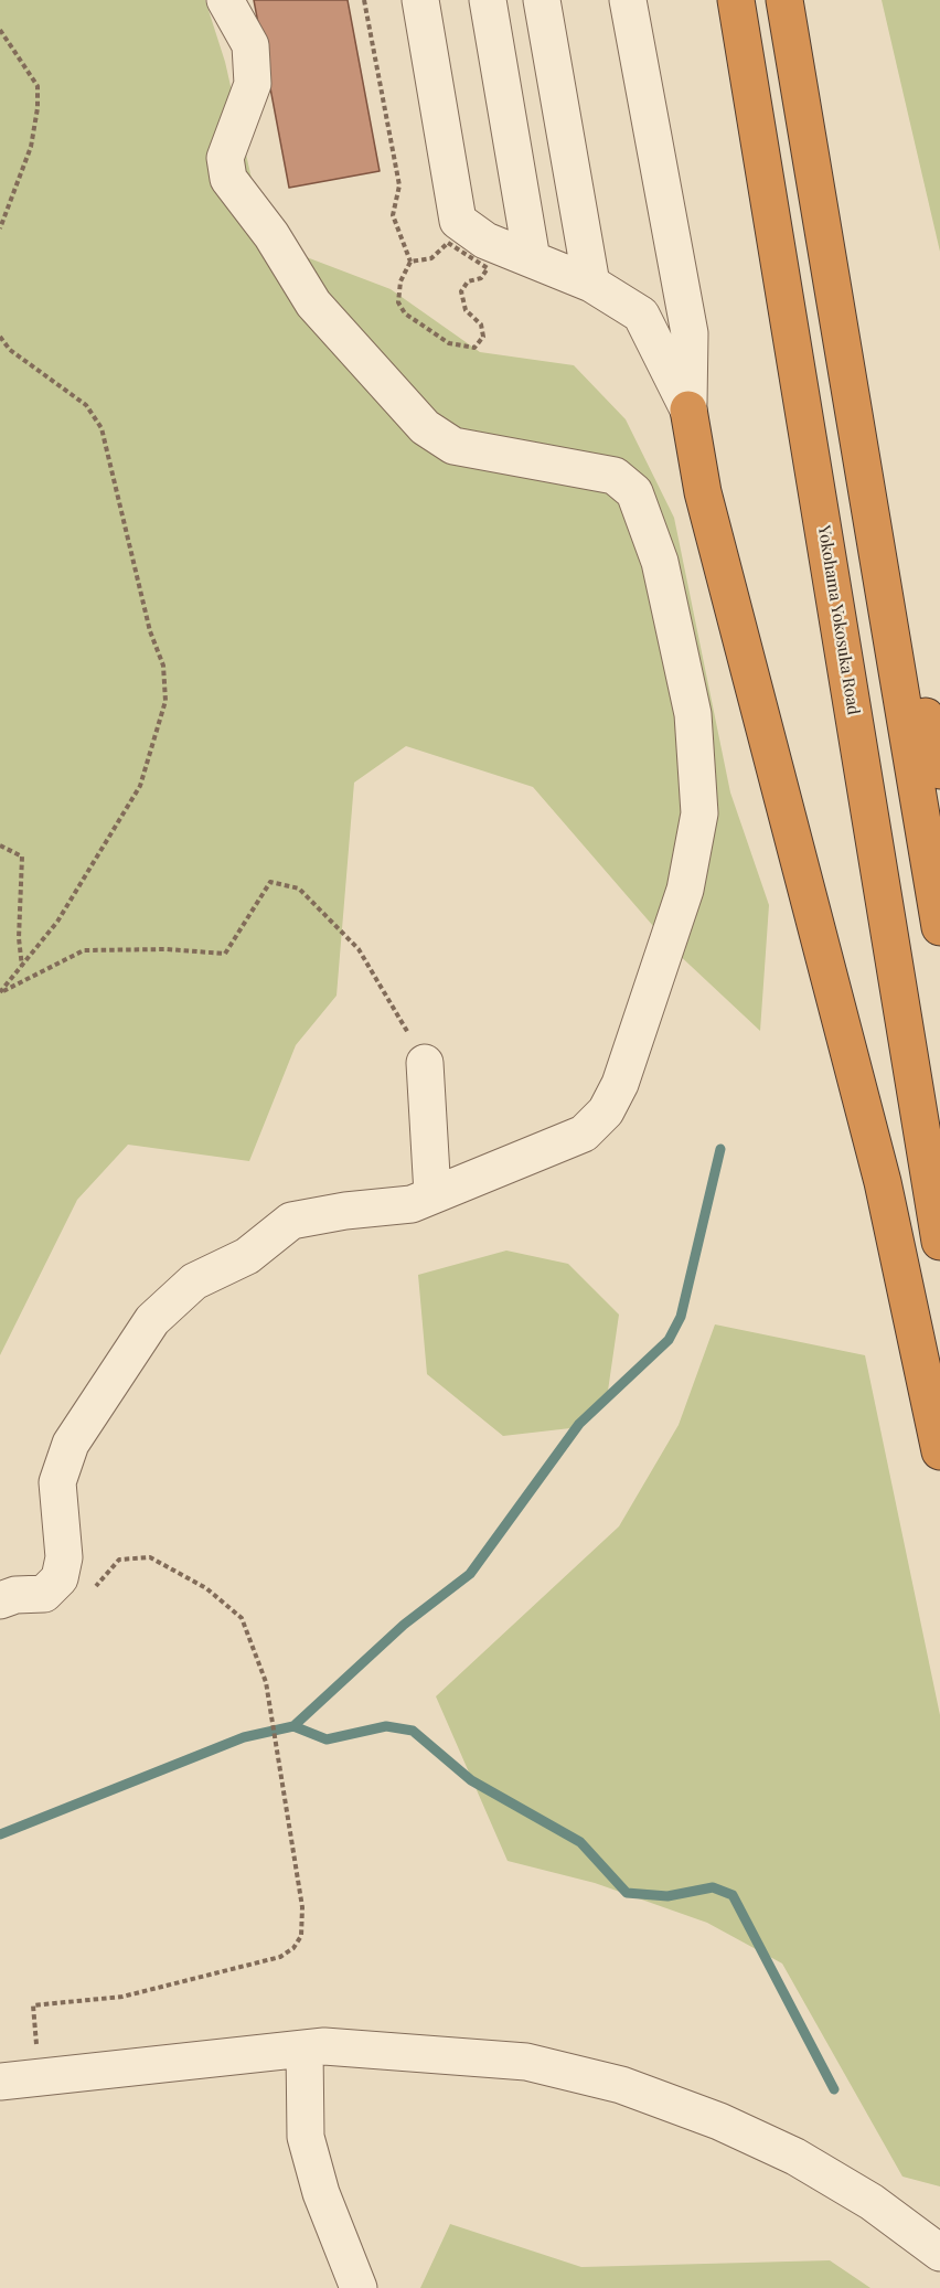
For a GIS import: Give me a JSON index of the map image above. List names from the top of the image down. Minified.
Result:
{"streets":{"highway":["Yokohama Yokosuka Road"]}}
